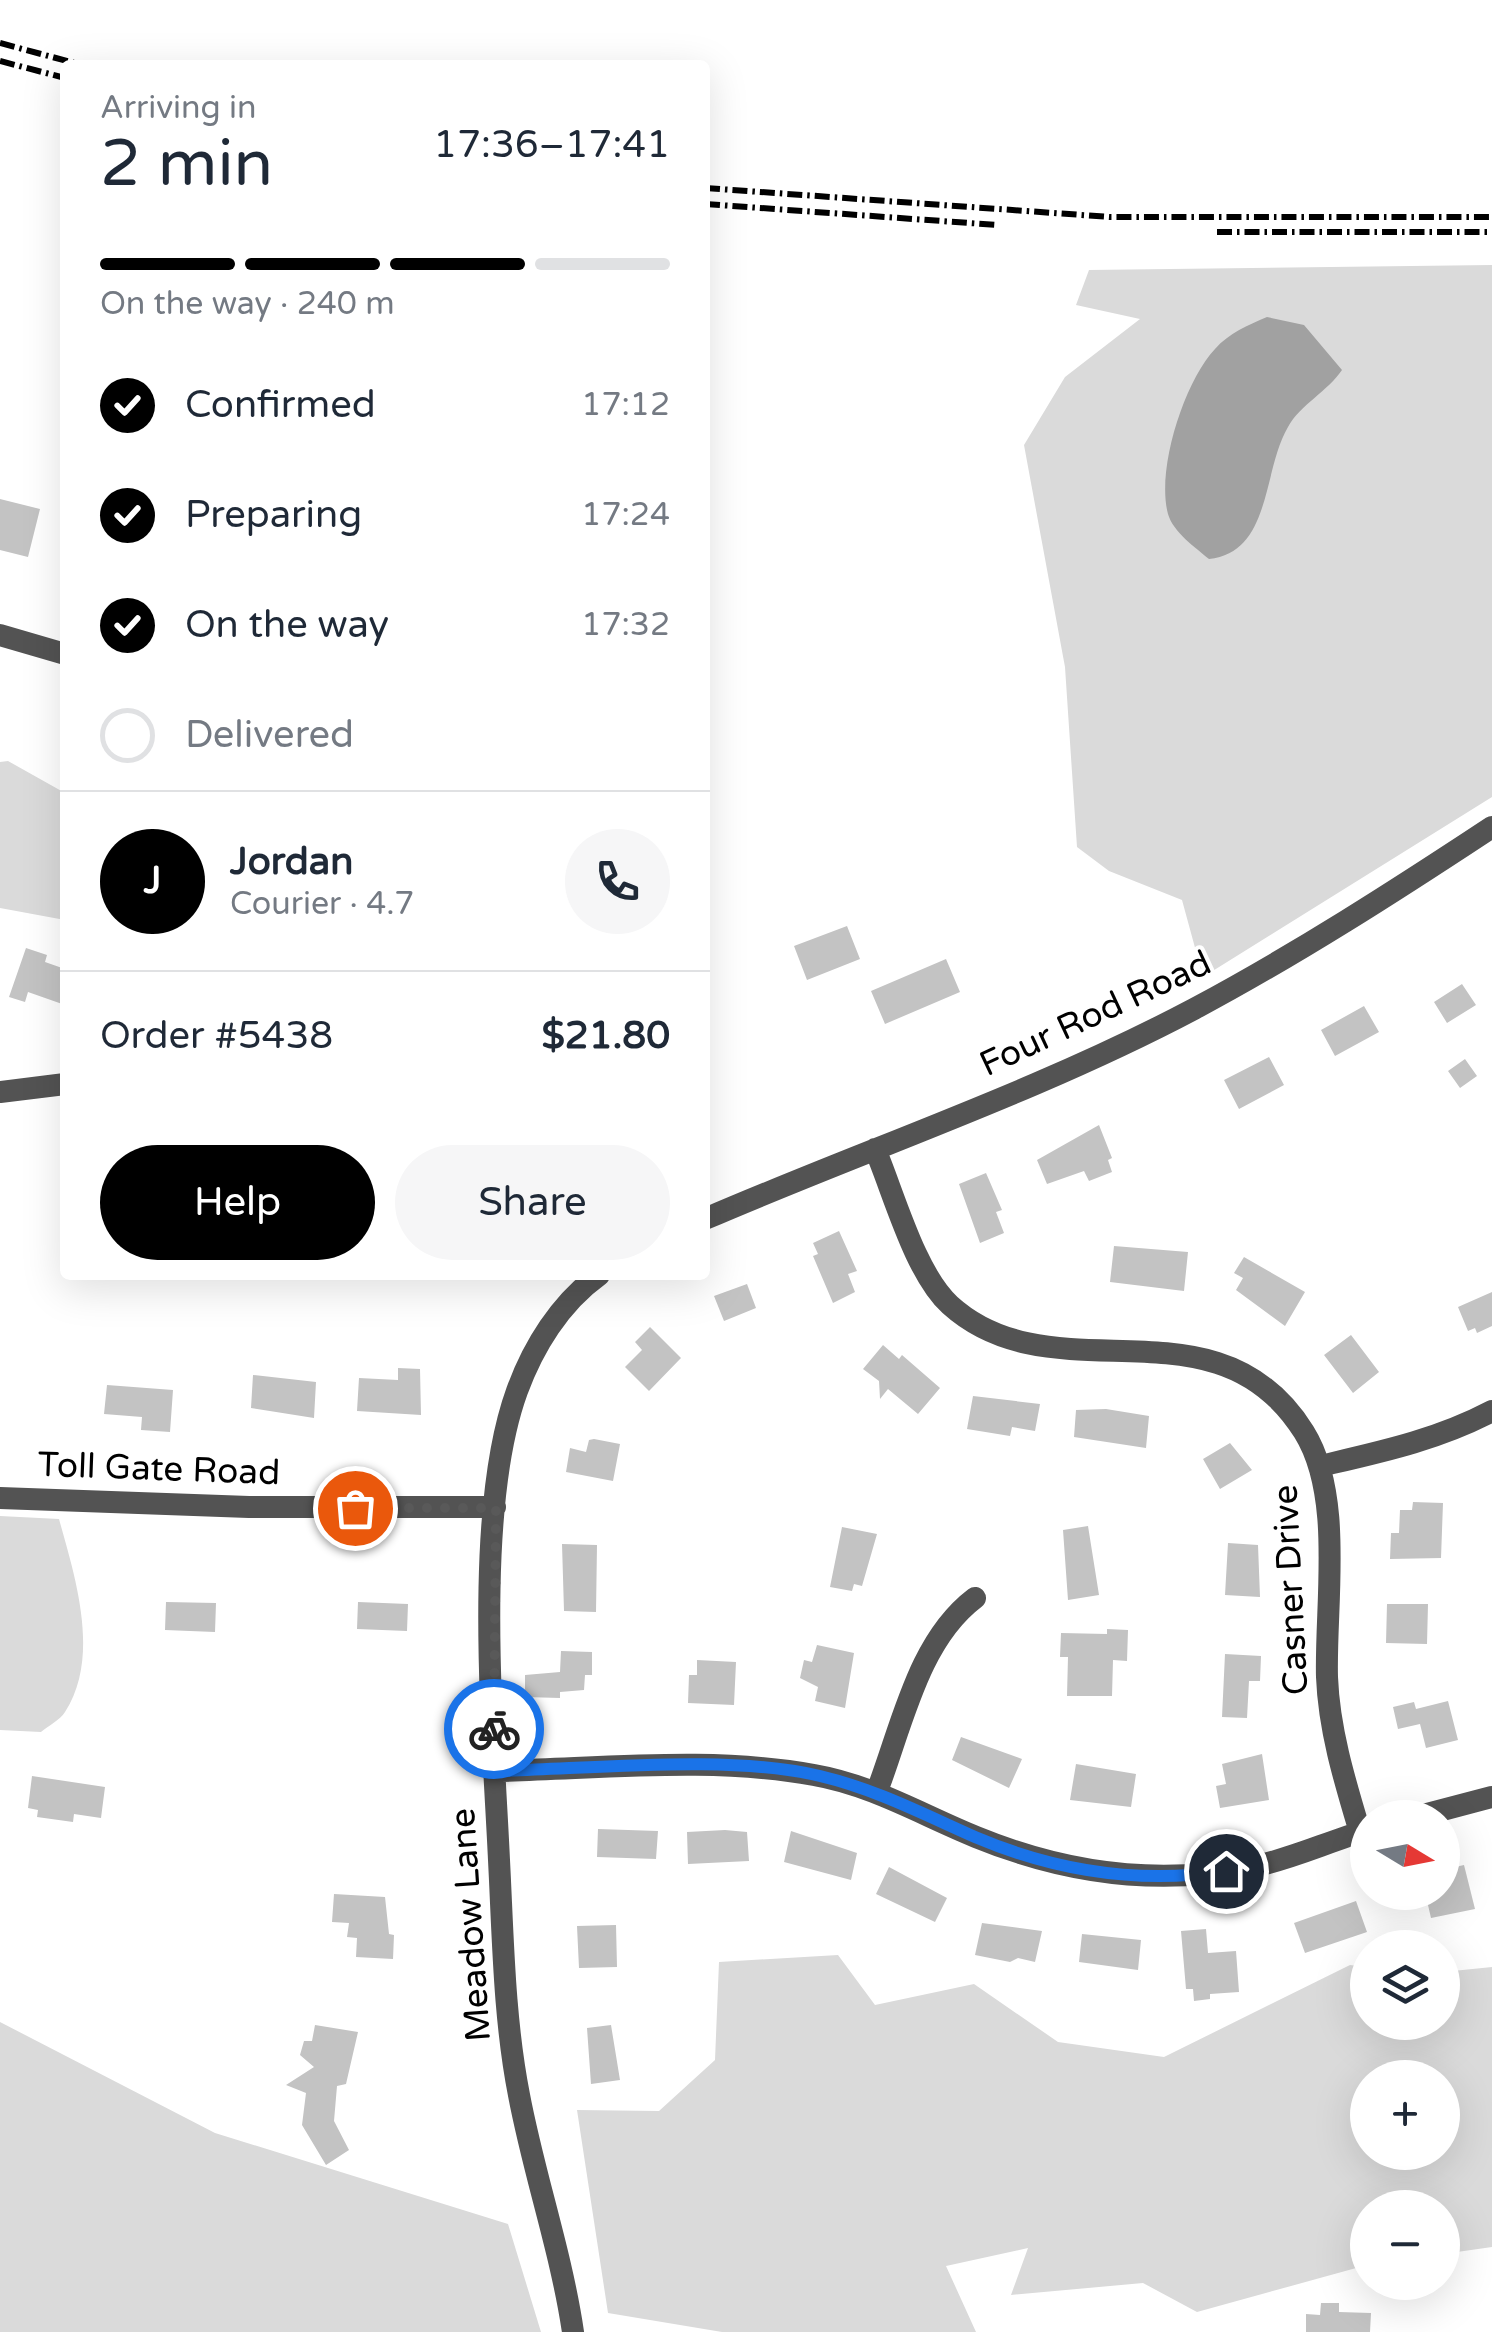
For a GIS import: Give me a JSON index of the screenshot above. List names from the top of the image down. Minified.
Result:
{"streets":{"street":["Four Rod Road","Toll Gate Road","Casner Drive","Meadow Lane"]},"crossings":[["Four Rod Road","Casner Drive"],["Toll Gate Road","Meadow Lane"]],"north":"right","page":{"heading":["2 min","Arriving in","17:36–17:41"],"panel":["Jordan","Courier · 4.7","Order #5438","$21.80"],"bar":"On the way · 240 m","list":[["Confirmed","17:12"],["Preparing","17:24"],["On the way","17:32"],"Delivered"],"round":"J","buttons":["Help","Share"],"map_buttons":["+","−"]}}
